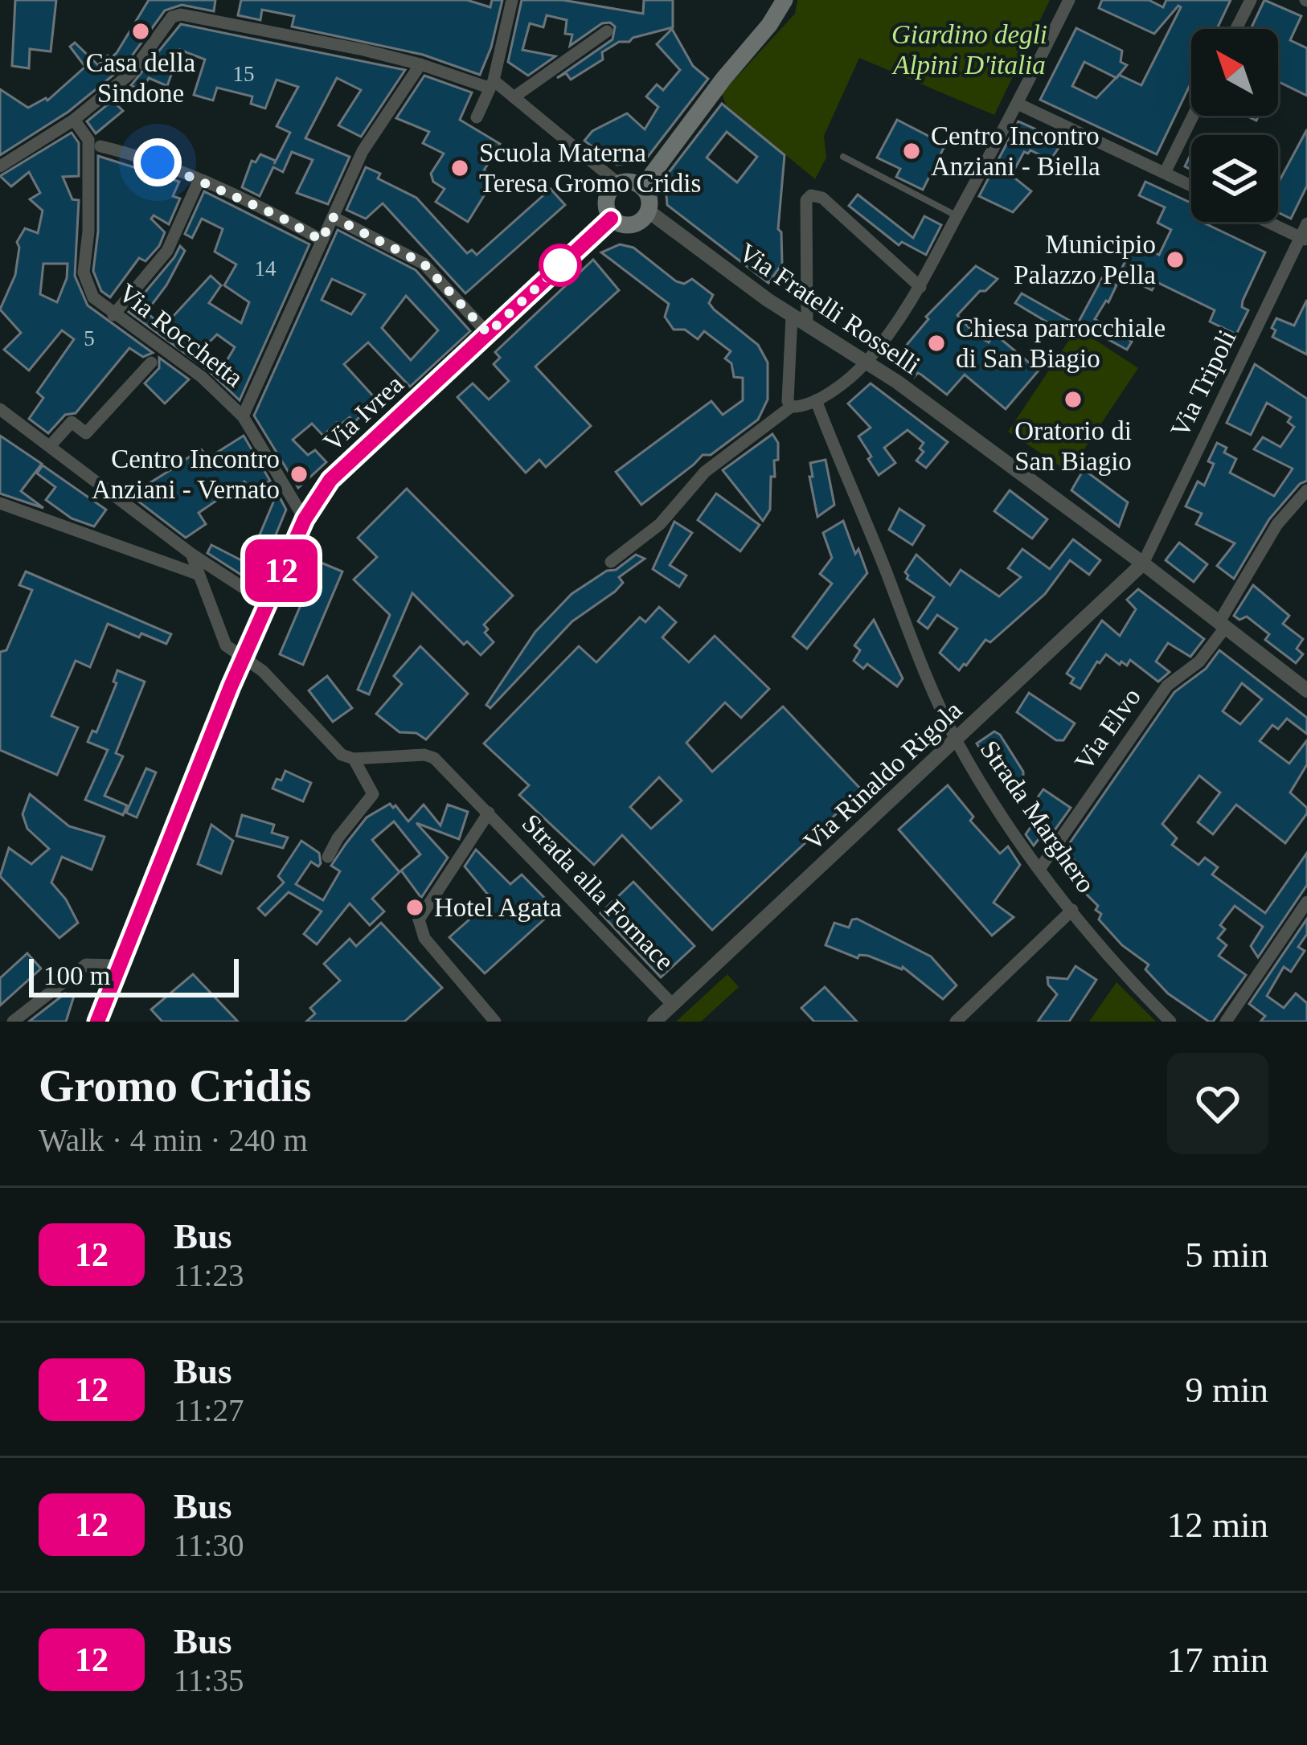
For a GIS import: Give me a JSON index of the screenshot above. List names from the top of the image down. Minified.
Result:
{"streets":{"main road":["Via Ivrea"],"street":["Via Fratelli Rosselli","Via Rocchetta","Via Tripoli","Via Elvo","Via Rinaldo Rigola","Strada Marghero","Strada alla Fornace"]},"crossings":[["Via Fratelli Rosselli","Via Tripoli"],["Via Fratelli Rosselli","Via Ivrea"],["Via Fratelli Rosselli","Via Elvo"],["Via Fratelli Rosselli","Via Rinaldo Rigola"],["Via Rocchetta","Via Ivrea"],["Via Tripoli","Via Rinaldo Rigola"],["Via Elvo","Strada Marghero"],["Via Rinaldo Rigola","Strada Marghero"],["Via Rinaldo Rigola","Strada alla Fornace"]],"parks":["Giardino degli Alpini D'italia"],"places":["Casa della Sindone","Centro Incontro Anziani - Biella","Scuola Materna Teresa Gromo Cridis","Municipio Palazzo Pella","Chiesa parrocchiale di San Biagio","Oratorio di San Biagio","Centro Incontro Anziani - Vernato","Hotel Agata"],"lines":["bus line 12"],"house_numbers":["15","14","5"],"scale_bar":"100 m","north":"top left","page":{"on_map":"12","scale":"100 m","heading":["Gromo Cridis","Walk · 4 min · 240 m"],"list":[{"mark":"12","name":"Bus","note":"11:23","value":"5 min"},{"mark":"12","name":"Bus","note":"11:27","value":"9 min"},{"mark":"12","name":"Bus","note":"11:30","value":"12 min"},{"mark":"12","name":"Bus","note":"11:35","value":"17 min"}]}}
